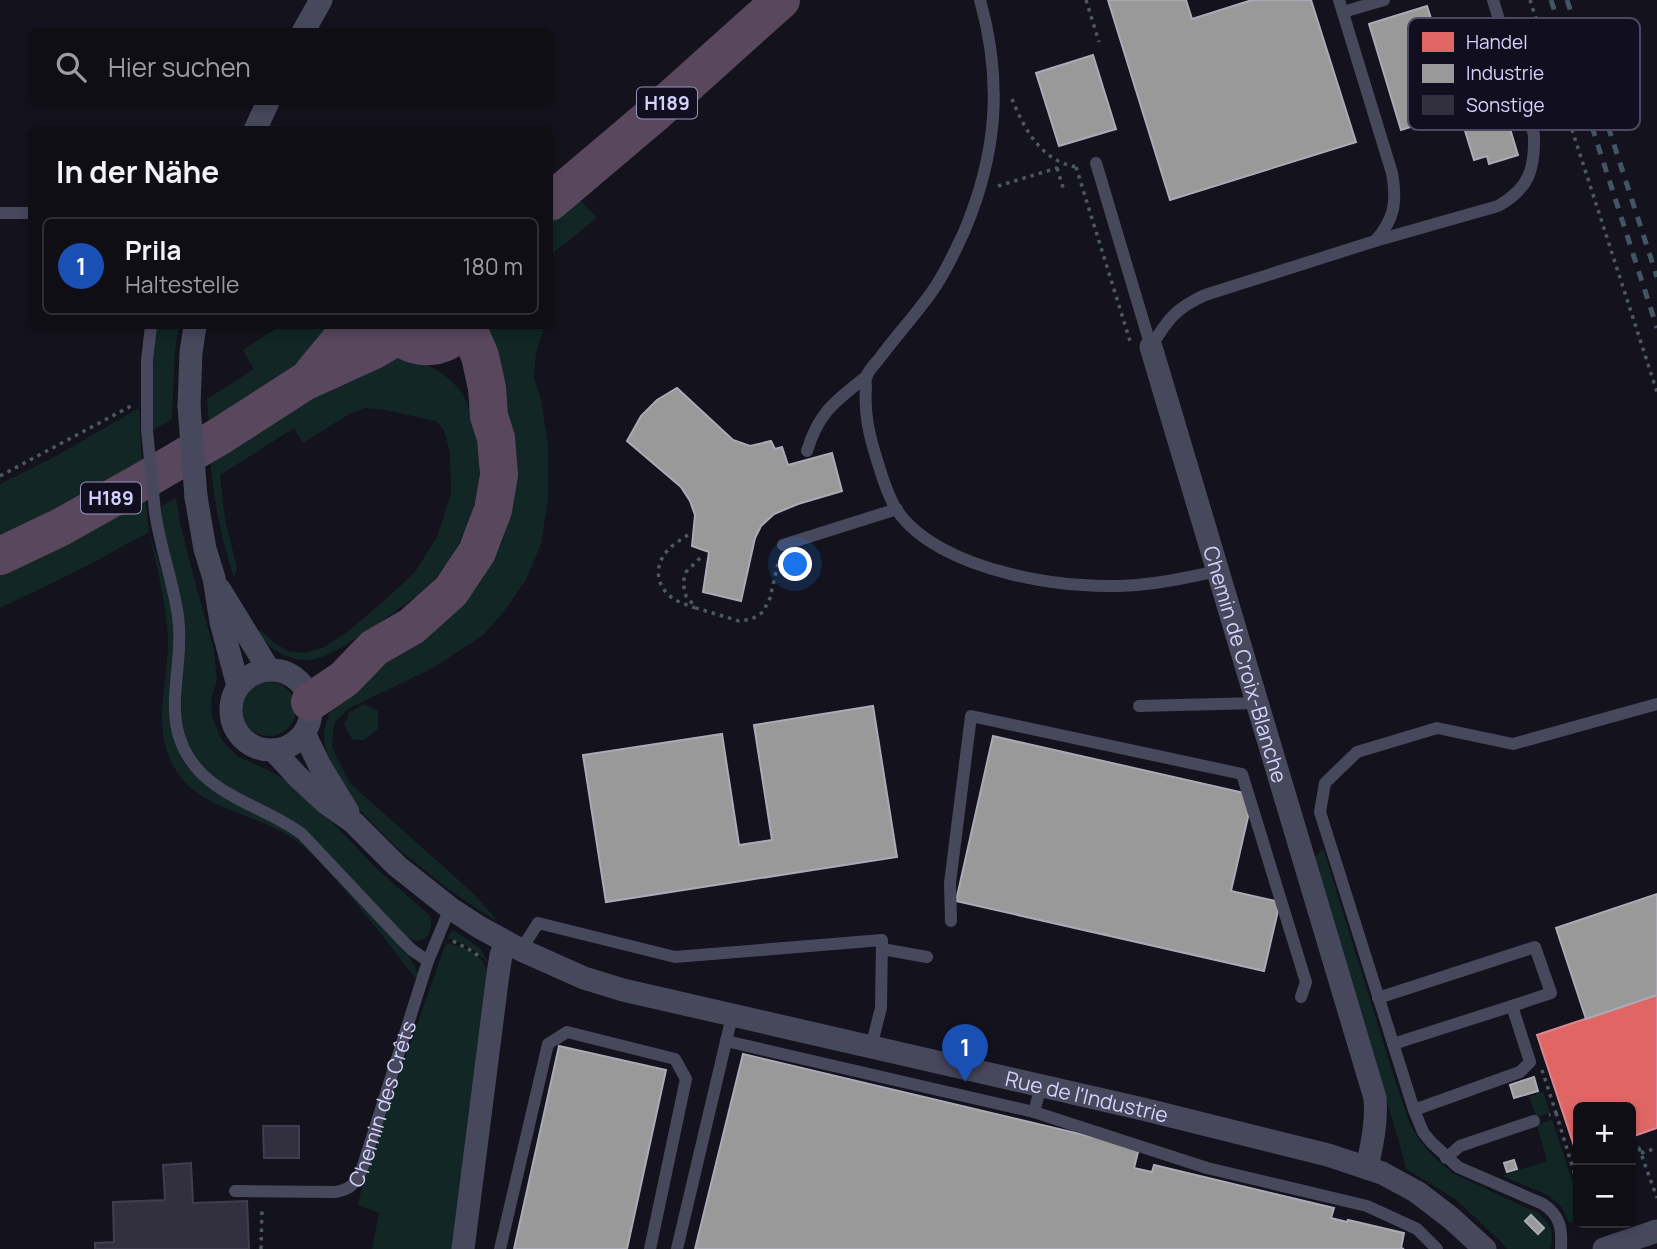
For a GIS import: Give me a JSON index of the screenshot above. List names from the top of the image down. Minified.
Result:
{"streets":{"highway":["H189"],"street":["Chemin de Croix-Blanche","Rue de l'Industrie"],"lane":["Chemin des Crêts"]},"crossings":[["Chemin de Croix-Blanche","Rue de l'Industrie"]],"legend":["Handel","Industrie","Sonstige"],"page":{"search":"Hier suchen","heading":"In der Nähe","list":[{"mark":"1","name":"Prila","note":"Haltestelle","value":"180 m"}],"pins":"1","map_buttons":["+","−"]}}
